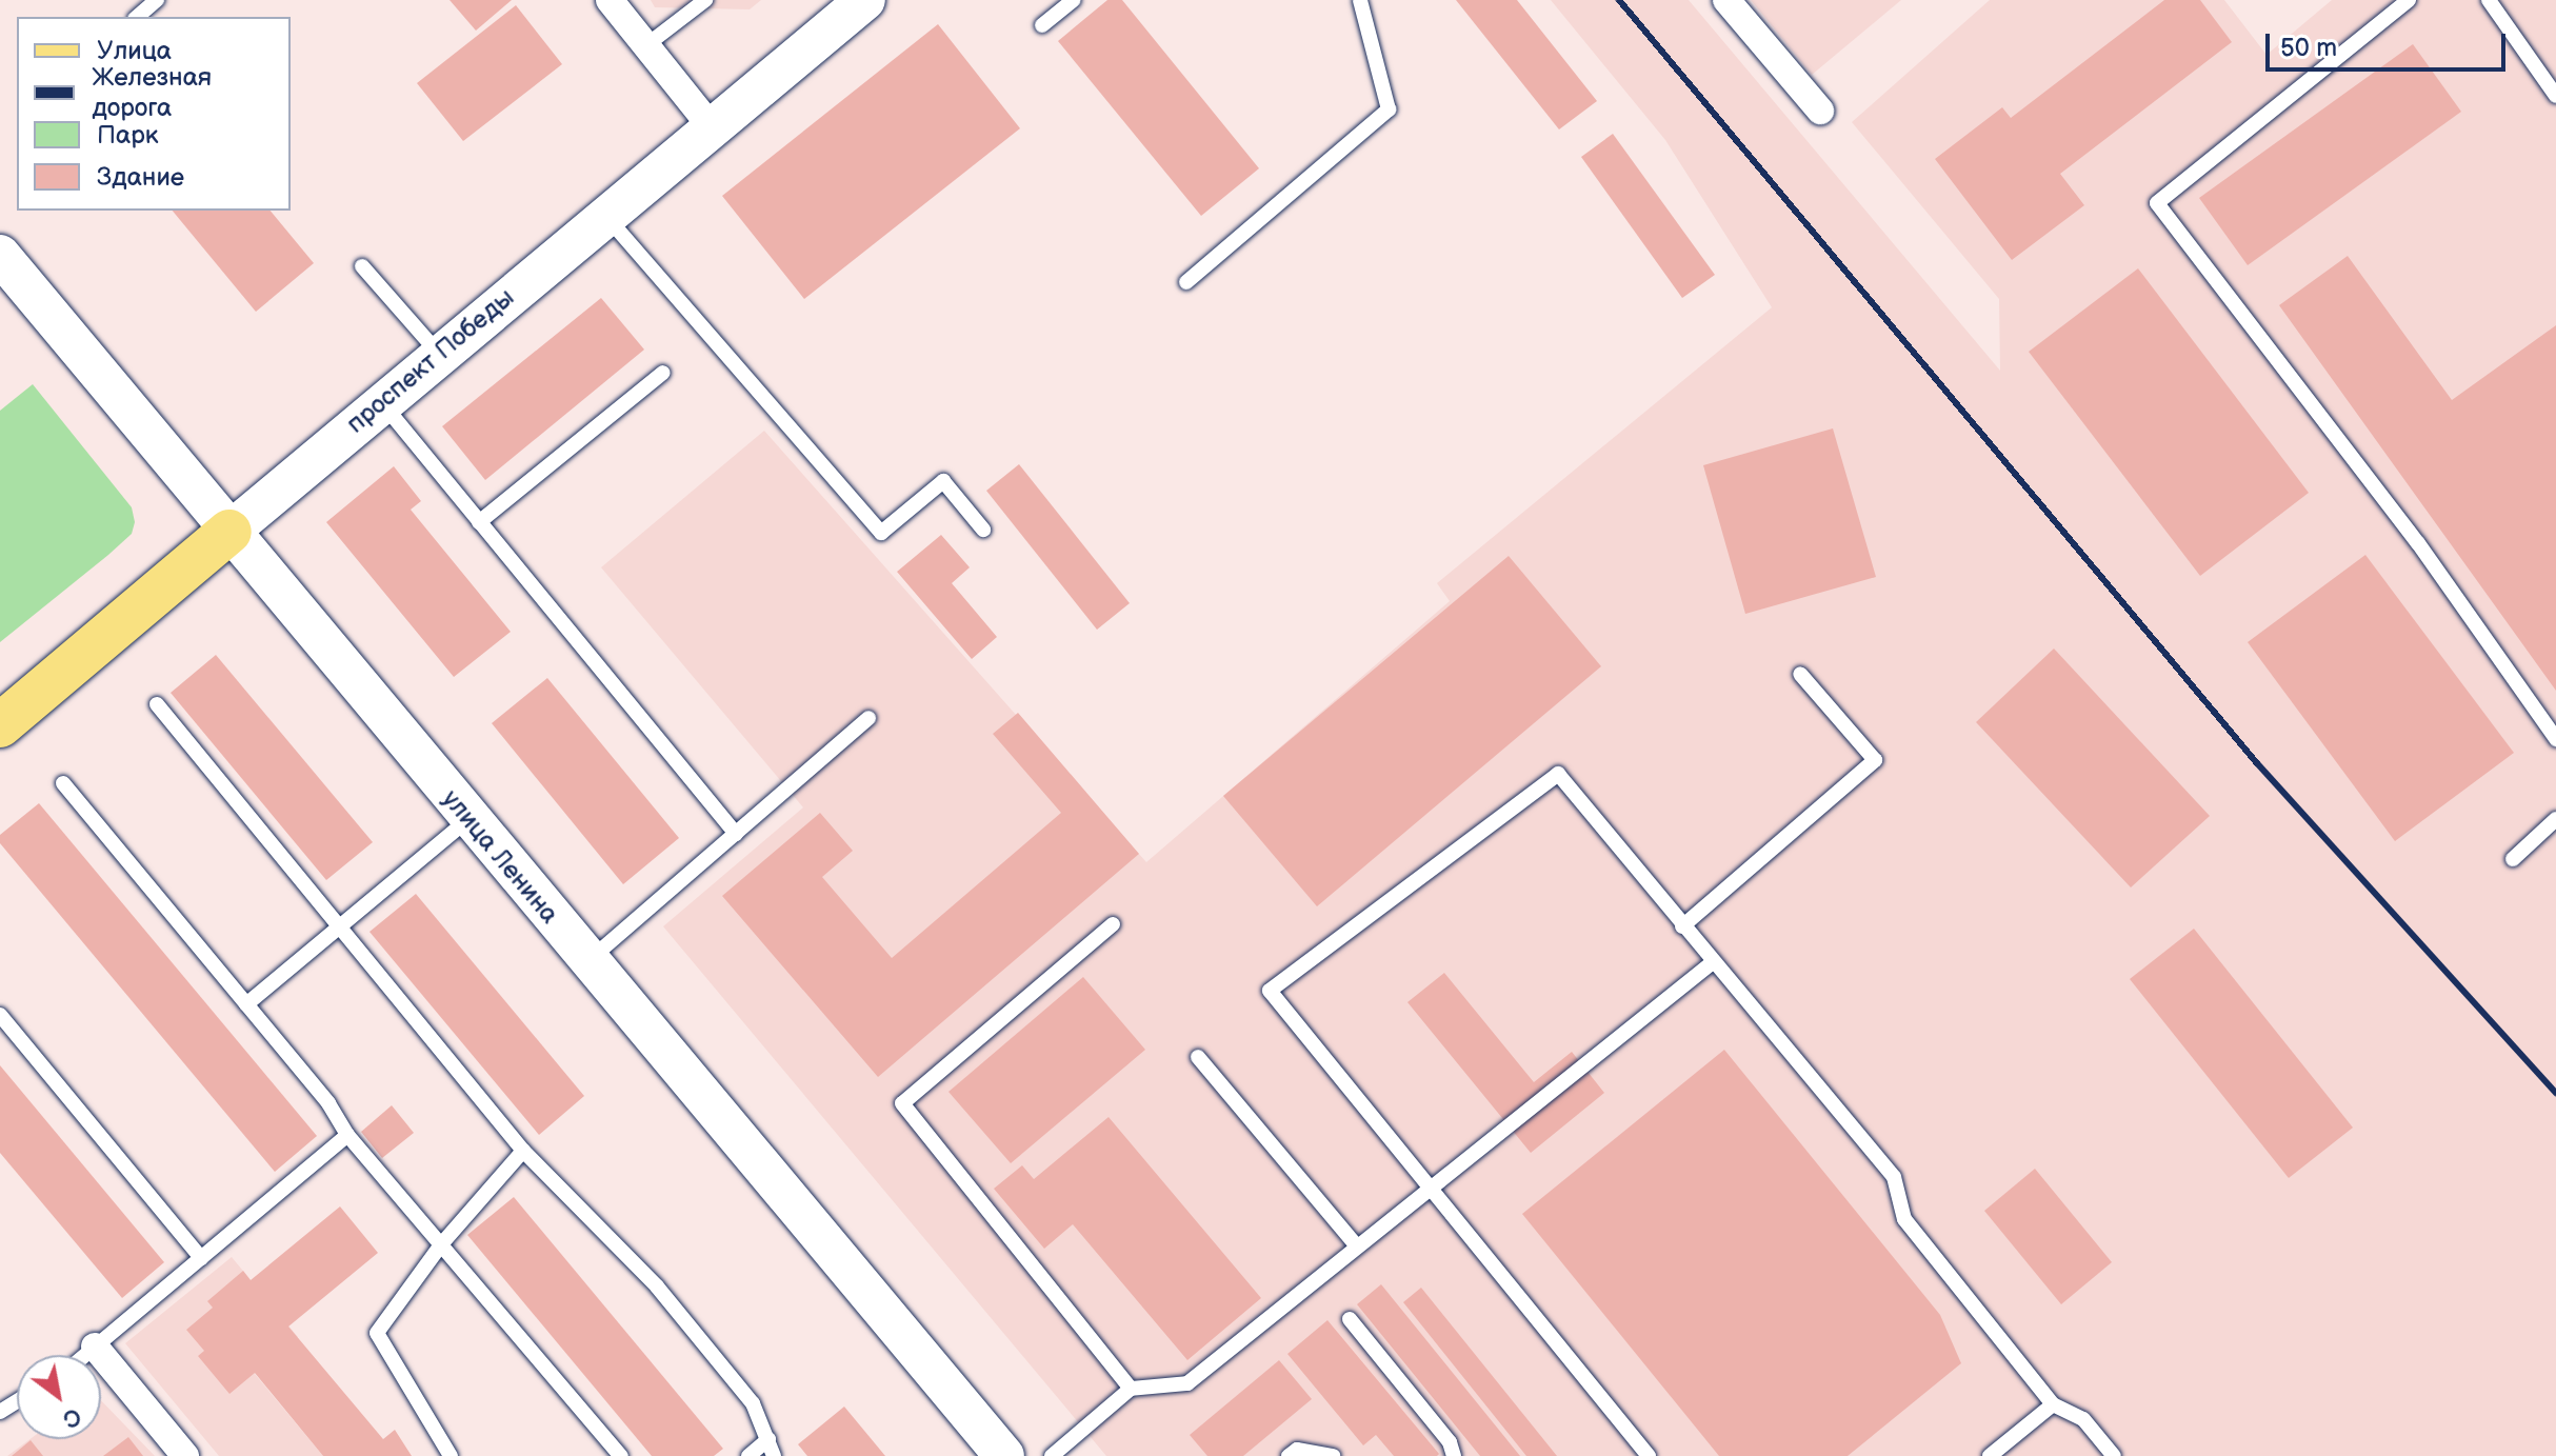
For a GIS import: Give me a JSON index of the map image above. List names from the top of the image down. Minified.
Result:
{"streets":{"main road":["проспект Победы","улица Ленина"]},"crossings":[["проспект Победы","улица Ленина"]],"legend":["Улица","Железная дорога","Парк","Здание"],"scale_bar":"50 m","north":"bottom right"}
